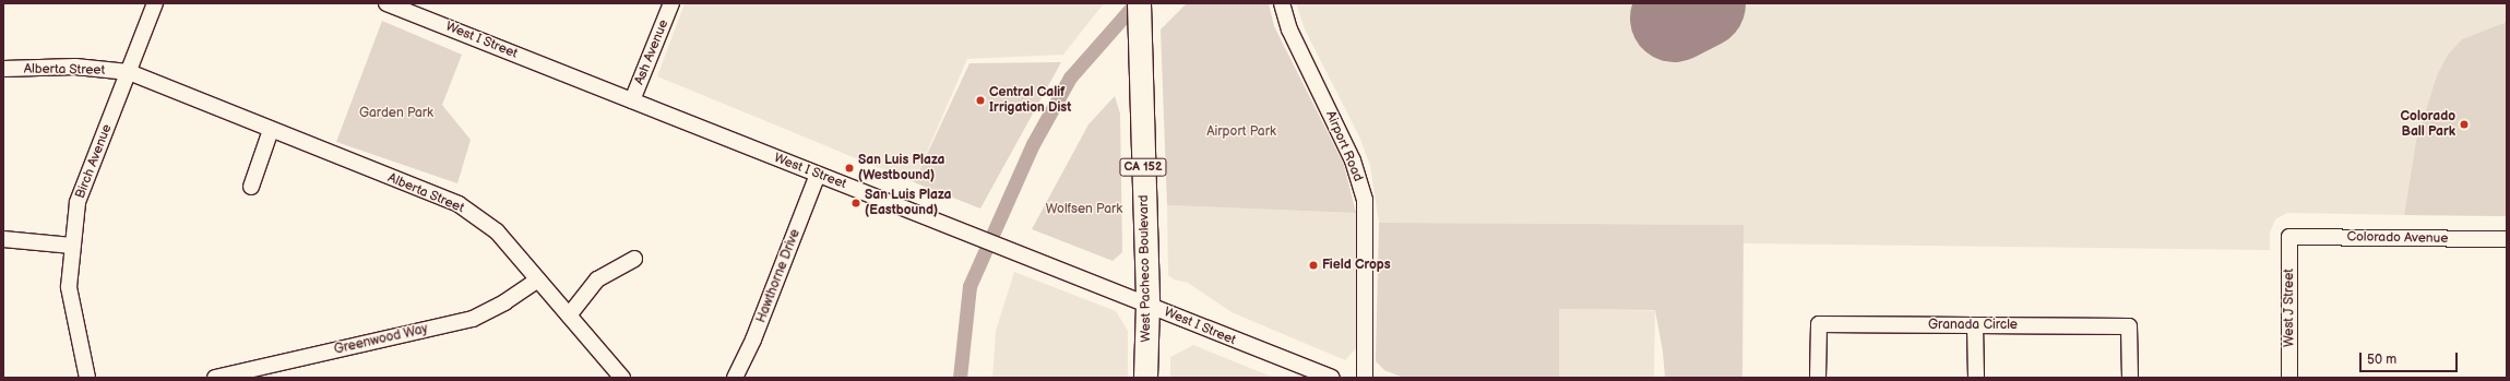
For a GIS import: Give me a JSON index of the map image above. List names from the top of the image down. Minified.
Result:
{"streets":{"highway":["CA 152","West Pacheco Boulevard"],"street":["West I Street","Ash Avenue","Alberta Street","Airport Road","Birch Avenue","Colorado Avenue","Hawthorne Drive","West J Street","Granada Circle","Greenwood Way"]},"crossings":[["West I Street","Ash Avenue"],["West I Street","West Pacheco Boulevard"],["West I Street","Hawthorne Drive"],["Alberta Street","Birch Avenue"],["Alberta Street","Greenwood Way"],["Colorado Avenue","West J Street"]],"parks":["Garden Park","Airport Park","Wolfsen Park"],"places":["Central Calif Irrigation Dist","Colorado Ball Park","San Luis Plaza (Westbound)","San Luis Plaza (Eastbound)","Field Crops"],"scale_bar":"50 m"}
